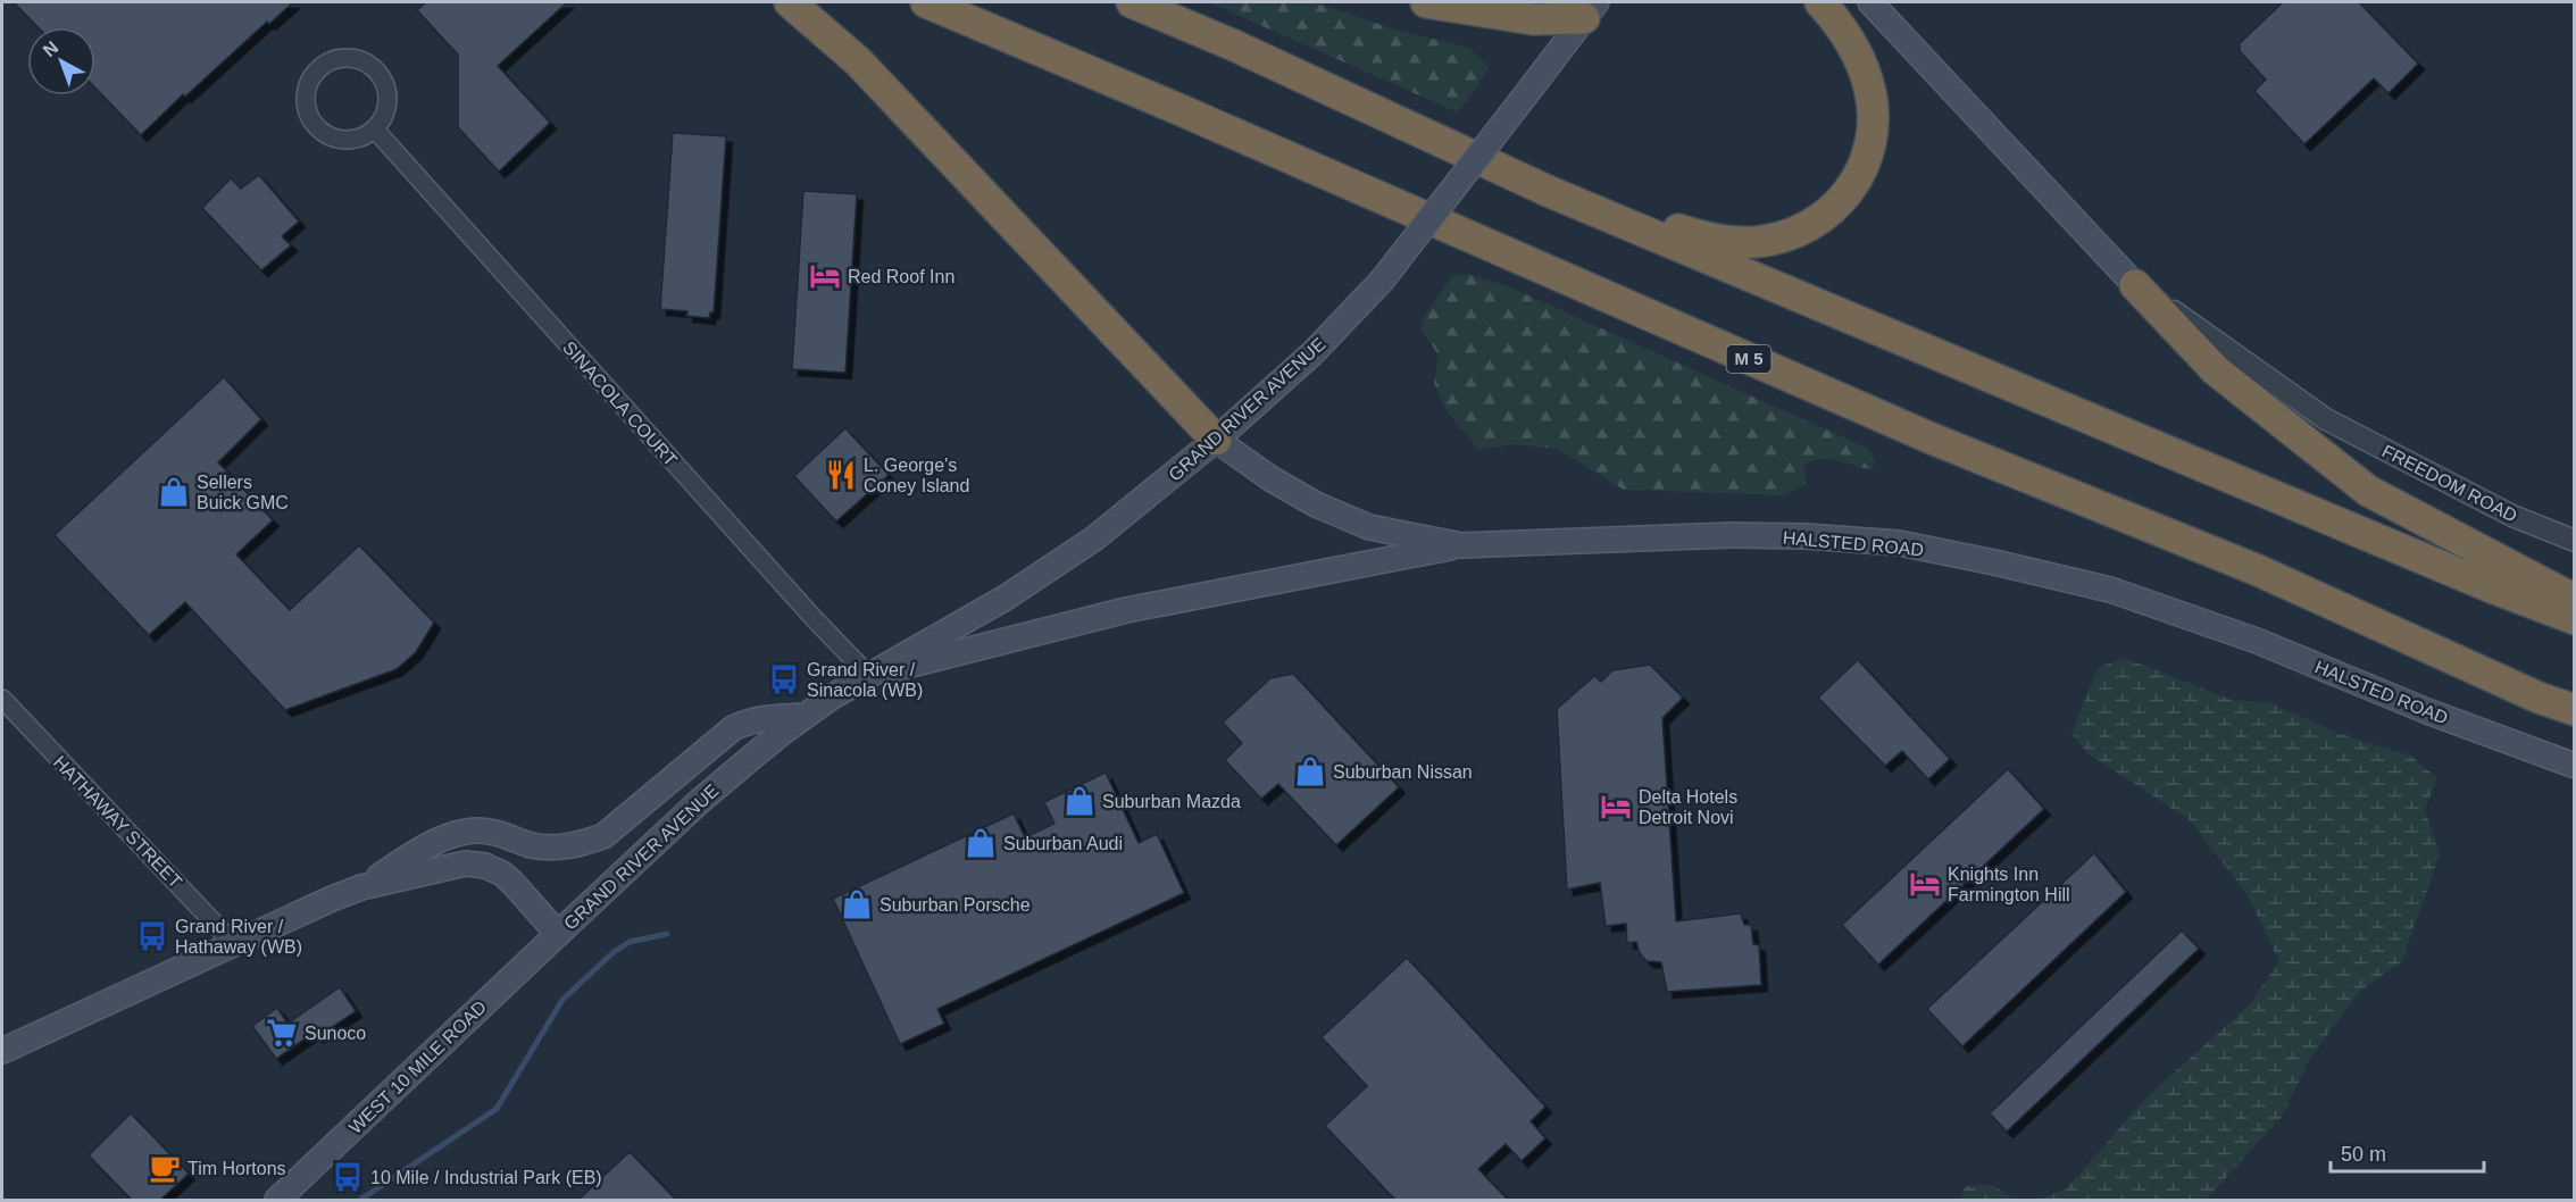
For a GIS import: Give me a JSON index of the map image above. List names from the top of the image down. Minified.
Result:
{"streets":{"highway":["M 5"],"main road":["GRAND RIVER AVENUE","HALSTED ROAD","WEST 10 MILE ROAD"],"street":["SINACOLA COURT","FREEDOM ROAD","HATHAWAY STREET"]},"crossings":[["SINACOLA COURT","GRAND RIVER AVENUE"],["GRAND RIVER AVENUE","HALSTED ROAD"],["GRAND RIVER AVENUE","HATHAWAY STREET"],["GRAND RIVER AVENUE","WEST 10 MILE ROAD"]],"places":{"hotel":["Red Roof Inn","Delta Hotels Detroit Novi","Knights Inn Farmington Hill"],"restaurant":["L. George's Coney Island"],"shop":["Sellers Buick GMC","Suburban Nissan","Suburban Mazda","Suburban Audi","Suburban Porsche"],"bus stop":["Grand River / Sinacola (WB)","Grand River / Hathaway (WB)","10 Mile / Industrial Park (EB)"],"supermarket":["Sunoco"],"cafe":["Tim Hortons"]},"scale_bar":"50 m","north":"top left"}
